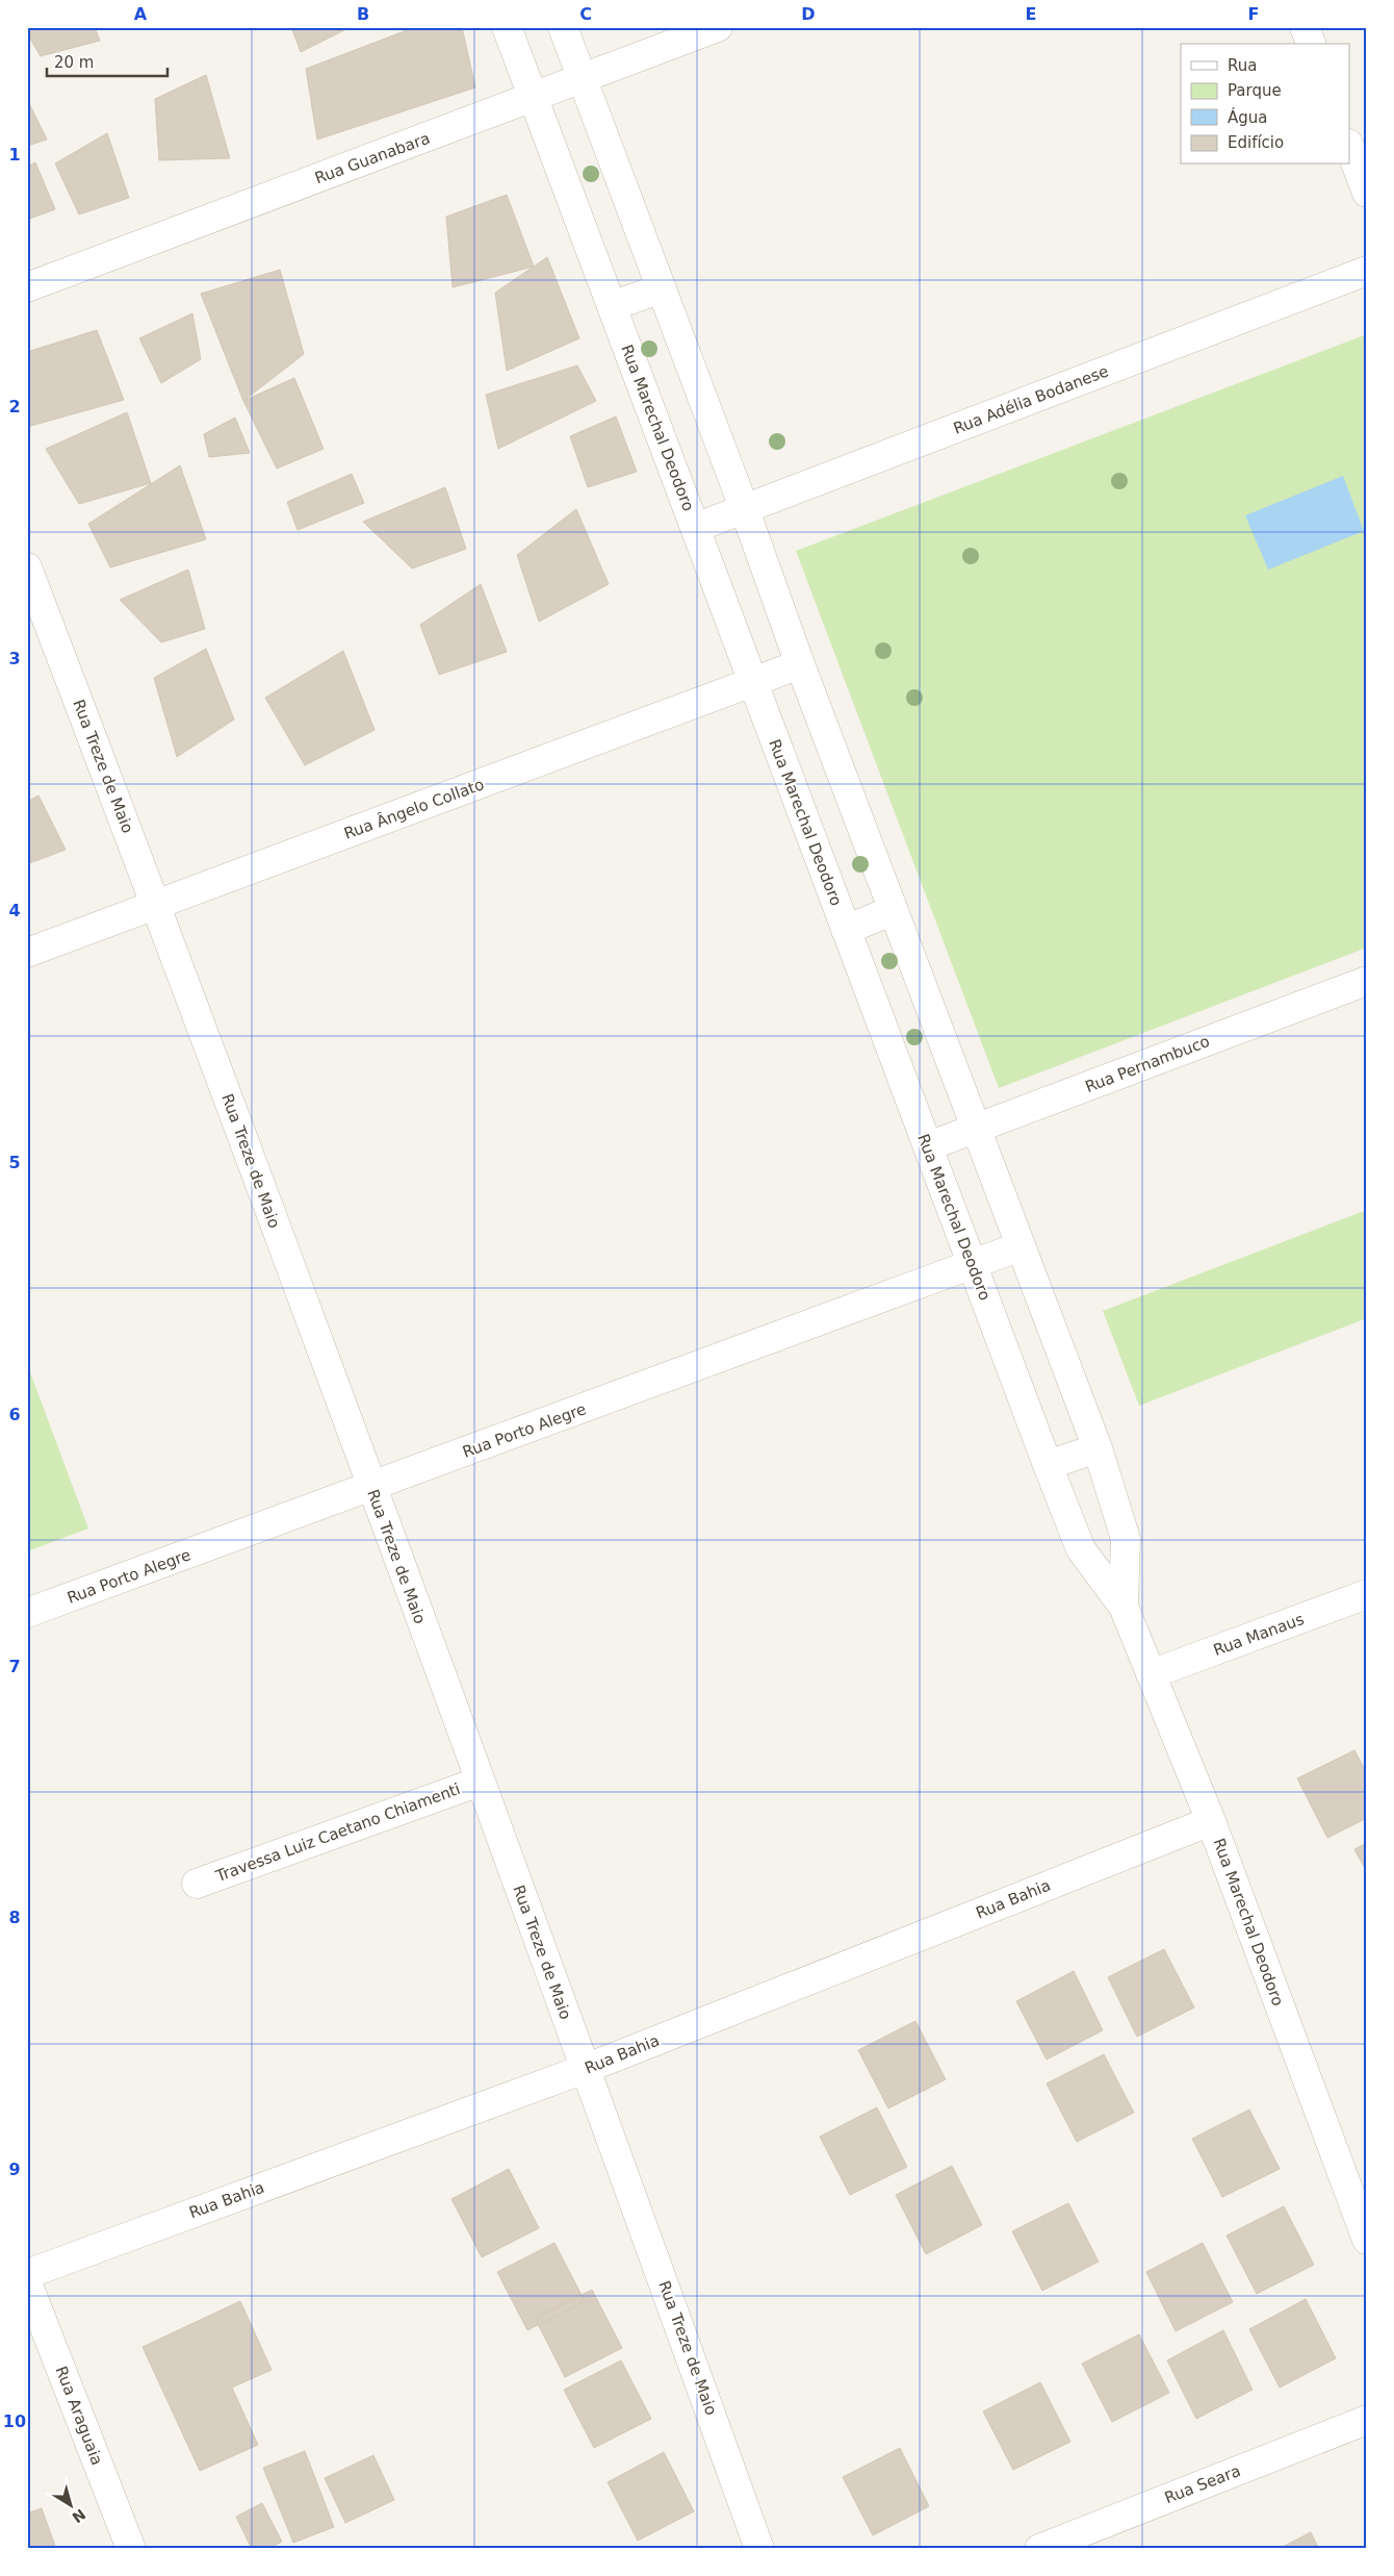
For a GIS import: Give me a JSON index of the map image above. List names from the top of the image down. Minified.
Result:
{"streets":{"street":["Rua Guanabara","Rua Adélia Bodanese","Rua Marechal Deodoro","Rua Treze de Maio","Rua Ângelo Collato","Rua Pernambuco","Rua Porto Alegre","Rua Manaus","Travessa Luiz Caetano Chiamenti","Rua Bahia","Rua Araguaia","Rua Seara"]},"crossings":[["Rua Guanabara","Rua Marechal Deodoro"],["Rua Adélia Bodanese","Rua Marechal Deodoro"],["Rua Marechal Deodoro","Rua Ângelo Collato"],["Rua Marechal Deodoro","Rua Pernambuco"],["Rua Marechal Deodoro","Rua Porto Alegre"],["Rua Marechal Deodoro","Rua Manaus"],["Rua Marechal Deodoro","Rua Bahia"],["Rua Treze de Maio","Rua Ângelo Collato"],["Rua Treze de Maio","Rua Porto Alegre"],["Rua Treze de Maio","Travessa Luiz Caetano Chiamenti"],["Rua Treze de Maio","Rua Bahia"]],"legend":["Rua","Parque","Água","Edifício"],"scale_bar":"20 m","north":"bottom right","grid":{"columns":["A","B","C","D","E","F"],"rows":["1","2","3","4","5","6","7","8","9","10"]}}
